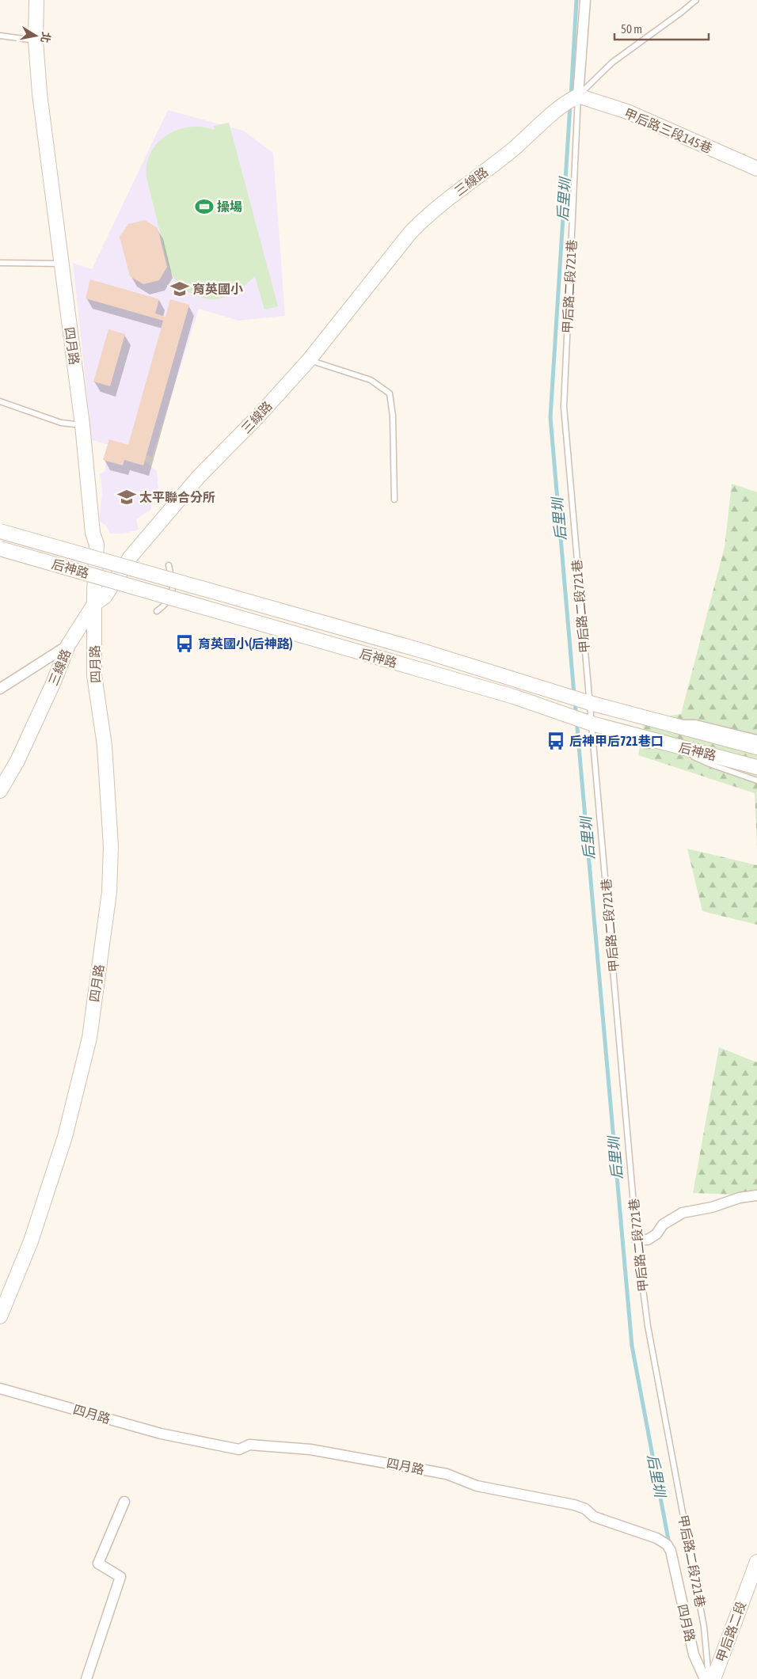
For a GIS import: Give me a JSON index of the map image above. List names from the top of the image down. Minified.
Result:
{"streets":{"street":["甲后路三段145巷","三線路","四月路","后神路","甲后路二段"],"lane":["甲后路二段721巷"]},"crossings":[["甲后路三段145巷","三線路"],["甲后路三段145巷","甲后路二段721巷"],["三線路","甲后路二段721巷"],["三線路","四月路"],["甲后路二段721巷","后神路"]],"water":["后里圳"],"places":{"sports":["操場"],"school or university":["育英國小","太平聯合分所"],"bus stop":["育英國小(后神路)","后神甲后721巷口"]},"scale_bar":"50 m","north":"right"}
